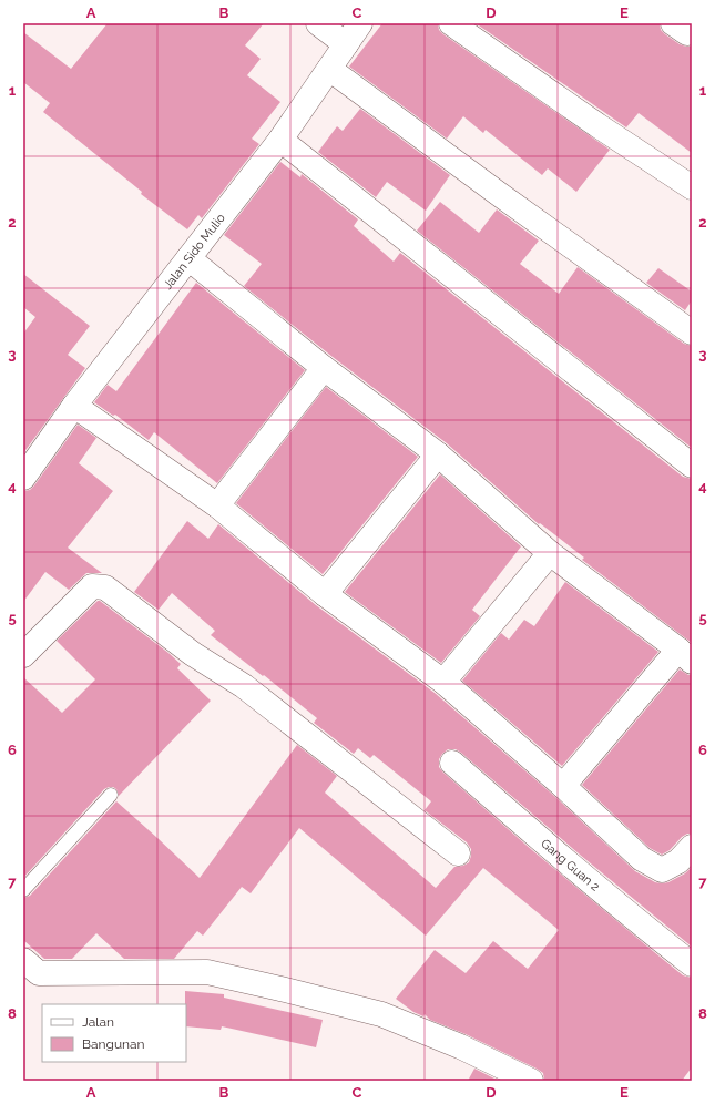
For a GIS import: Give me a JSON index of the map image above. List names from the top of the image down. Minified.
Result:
{"streets":{"street":["Jalan Sido Mulio","Gang Guan 2"]},"legend":["Jalan","Bangunan"],"grid":{"columns":["A","B","C","D","E"],"rows":["1","2","3","4","5","6","7","8"]}}
